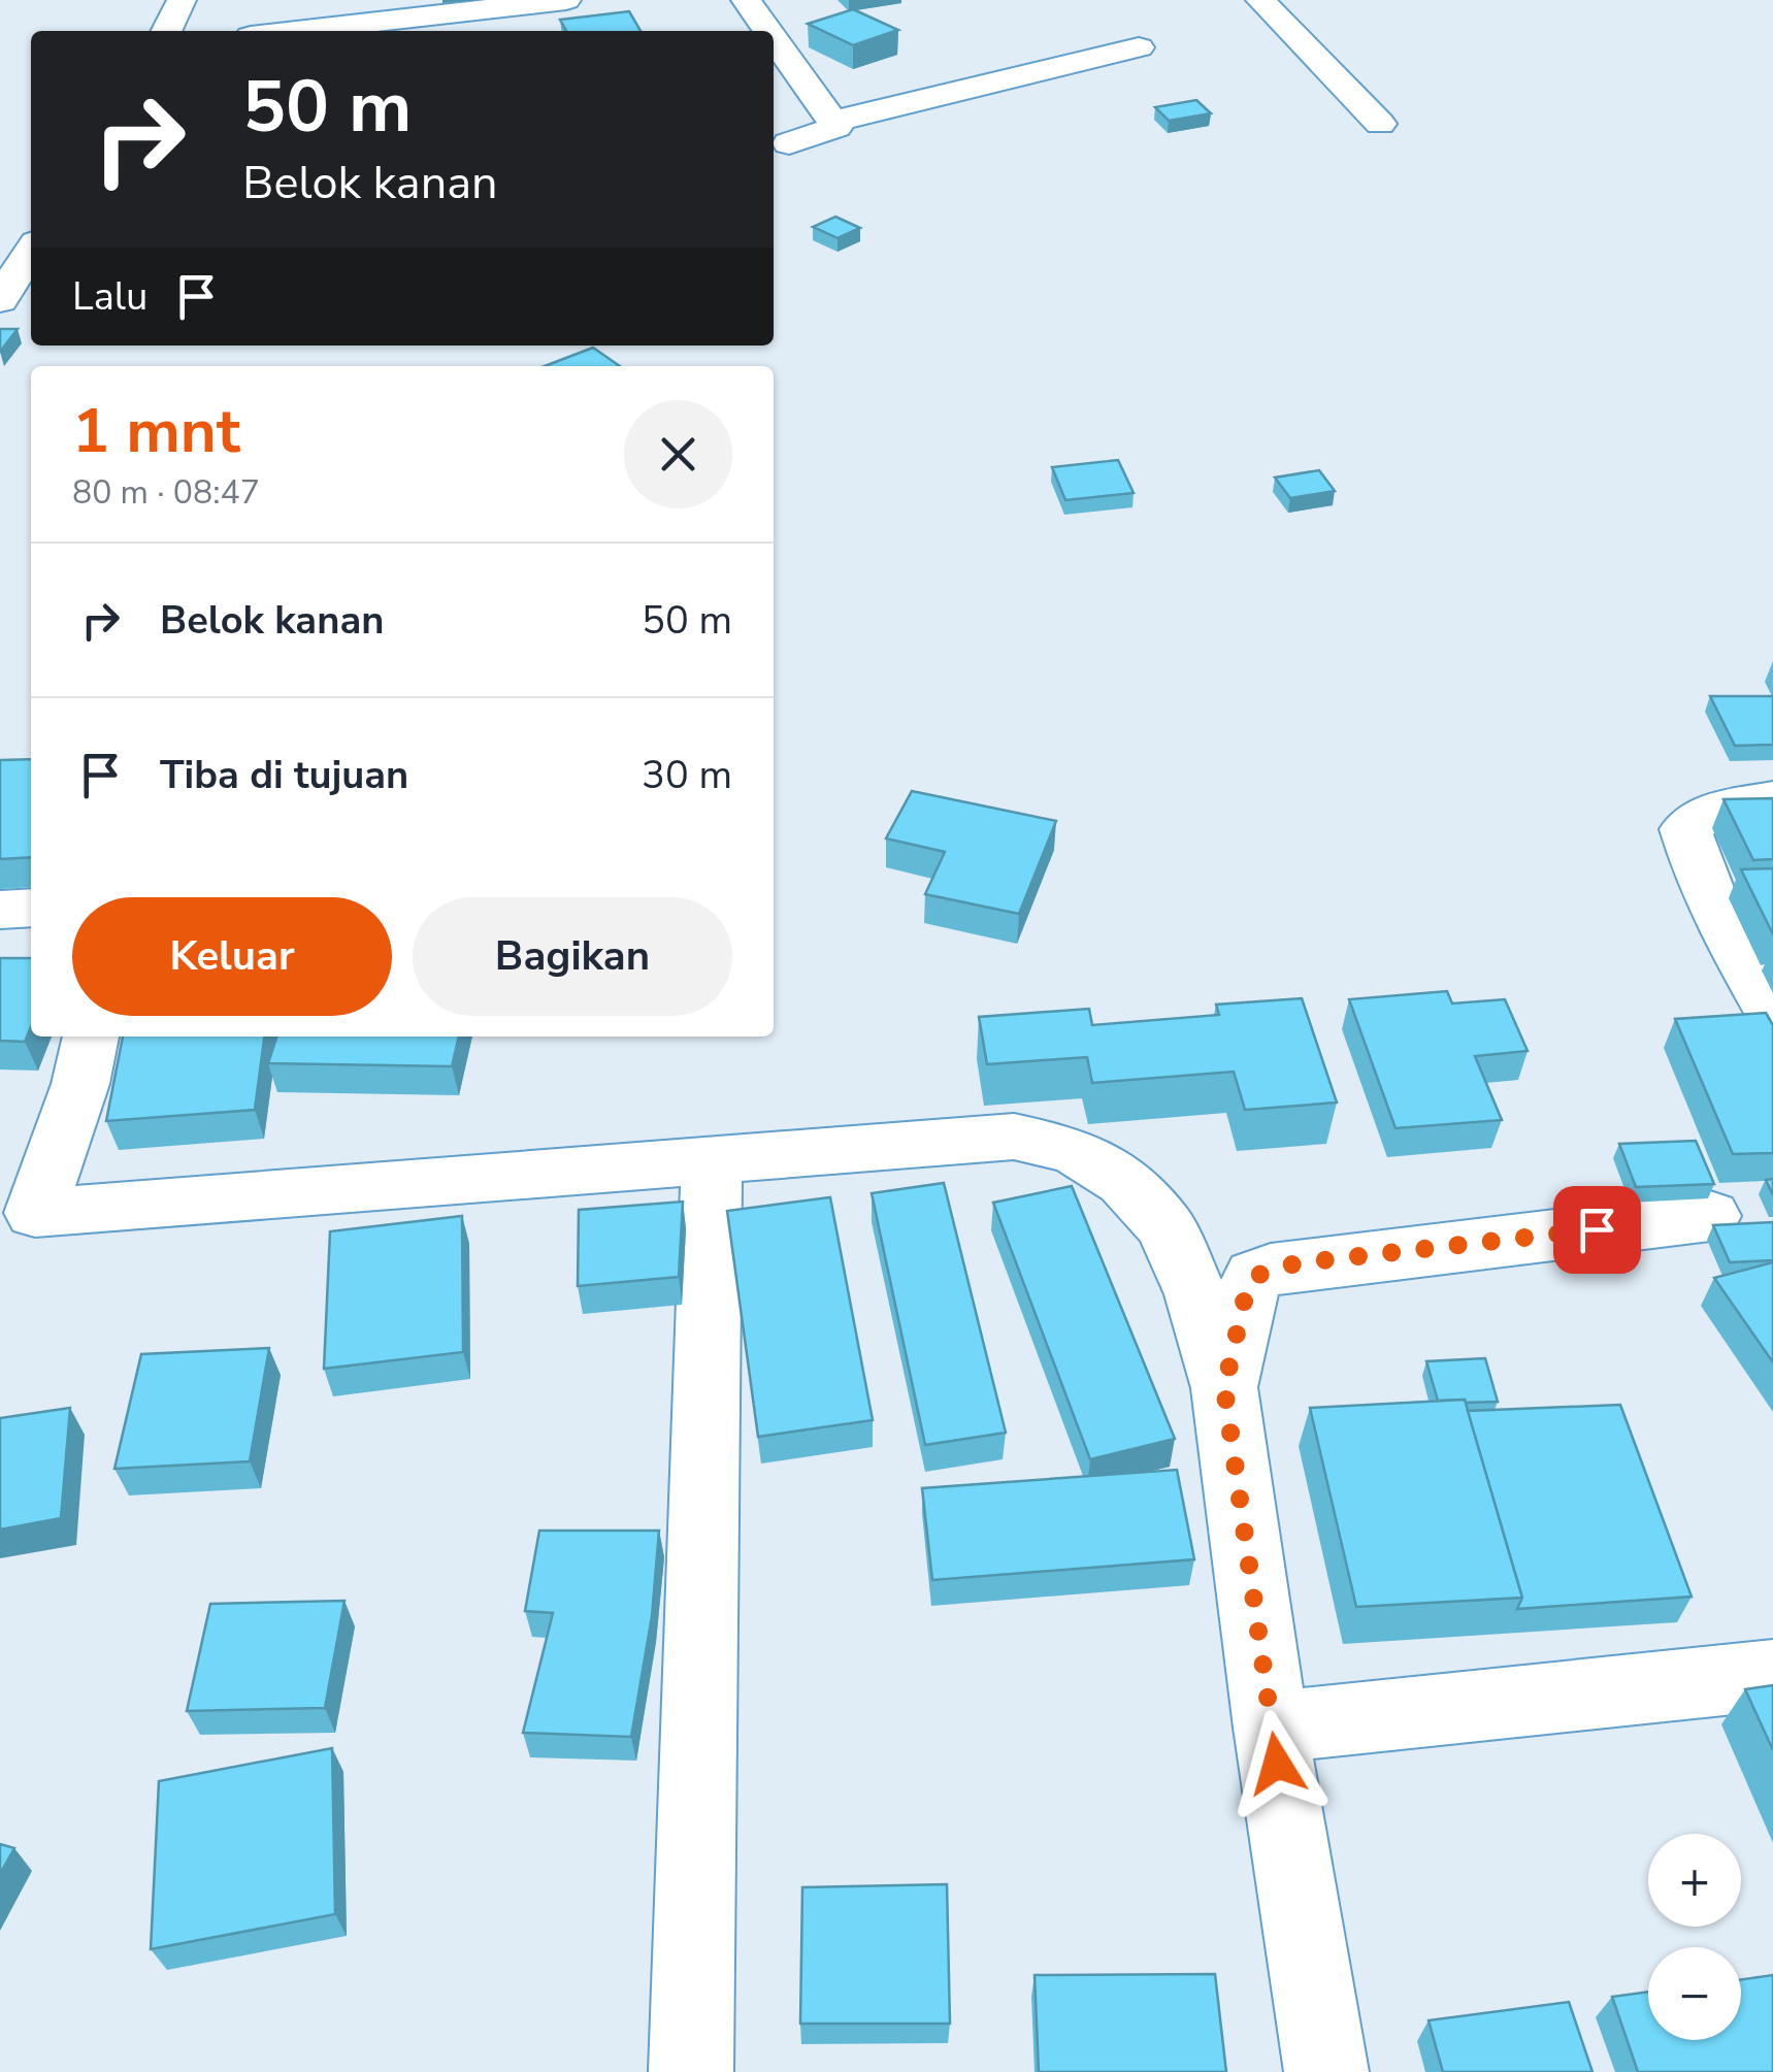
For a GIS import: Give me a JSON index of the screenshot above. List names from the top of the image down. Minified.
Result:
{"page":{"turn":["50 m","Belok kanan"],"then":"Lalu","heading":["1 mnt","80 m · 08:47"],"list":[{"name":"Belok kanan","value":"50 m"},{"name":"Tiba di tujuan","value":"30 m"}],"buttons":["Keluar","Bagikan"],"map_buttons":["+","−"]}}
